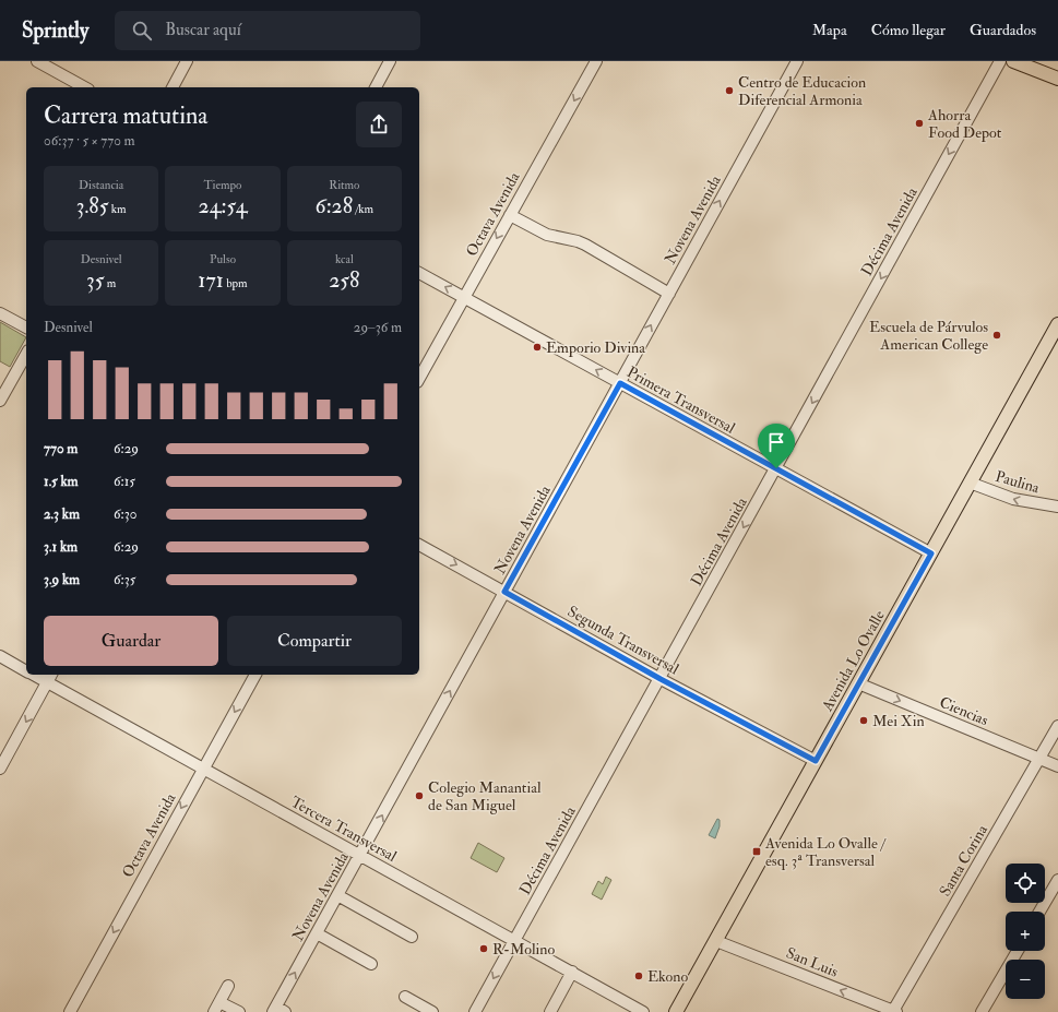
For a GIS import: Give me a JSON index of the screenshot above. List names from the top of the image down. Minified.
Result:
{"streets":{"main road":["Avenida Lo Ovalle"],"street":["Octava Avenida","Novena Avenida","Décima Avenida","Primera Transversal","Paulina","Segunda Transversal","Ciencias","Tercera Transversal","Santa Corina","San Luis"]},"crossings":[["Octava Avenida","Primera Transversal"],["Octava Avenida","Tercera Transversal"],["Novena Avenida","Primera Transversal"],["Novena Avenida","Segunda Transversal"],["Novena Avenida","Tercera Transversal"],["Décima Avenida","Primera Transversal"],["Décima Avenida","Segunda Transversal"],["Décima Avenida","Tercera Transversal"],["Primera Transversal","Avenida Lo Ovalle"],["Paulina","Avenida Lo Ovalle"],["Segunda Transversal","Avenida Lo Ovalle"],["Avenida Lo Ovalle","Ciencias"],["Avenida Lo Ovalle","San Luis"],["Ciencias","Santa Corina"],["Santa Corina","San Luis"]],"one_way":["Octava Avenida","Novena Avenida","Décima Avenida","Primera Transversal","Paulina","Ciencias","San Luis"],"places":{"other":["Centro de Educacion Diferencial Armonia","Ahorra Food Depot","Escuela de Párvulos American College","Emporio Divina","Mei Xin","Colegio Manantial de San Miguel","R-Molino","Ekono"],"transit":["Avenida Lo Ovalle / esq. 3ª Transversal"]},"page":{"header":"Sprintly","search":"Buscar aquí","nav":["Mapa","Cómo llegar","Guardados"],"heading":["Carrera matutina","06:37 · 5 × 770 m"],"stats":[["Distancia","3.85 km"],["Tiempo","24:54"],["Ritmo","6:28 /km"],["Desnivel","35 m"],["Pulso","171 bpm"],["kcal","258"]],"chart":["Desnivel","29–36 m"],"list":[{"name":"770 m","note":"6:29"},{"name":"1.5 km","note":"6:15"},{"name":"2.3 km","note":"6:30"},{"name":"3.1 km","note":"6:29"},{"name":"3.9 km","note":"6:35"}],"buttons":["Guardar","Compartir"],"map_buttons":["+","−"]}}
